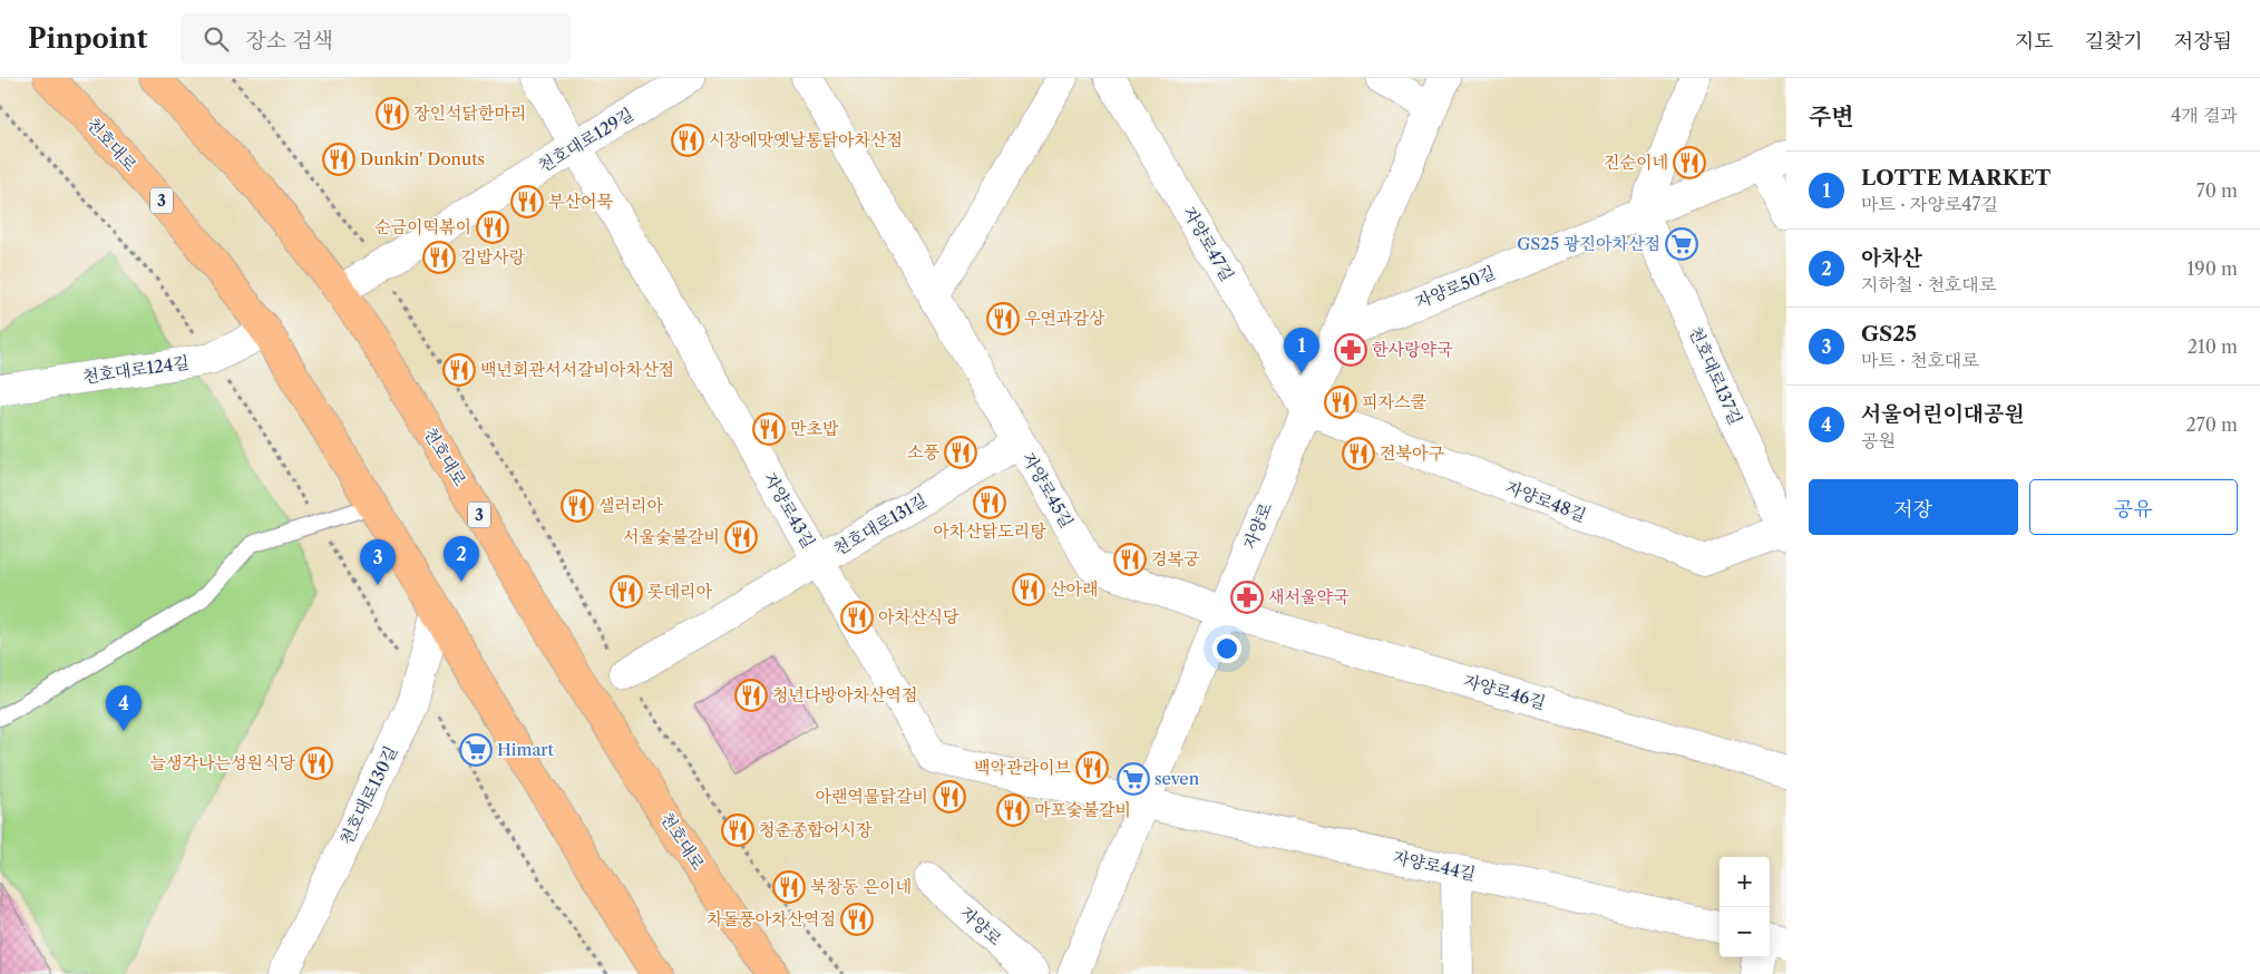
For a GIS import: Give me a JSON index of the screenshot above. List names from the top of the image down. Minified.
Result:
{"streets":{"main road":["천호대로","3"],"street":["천호대로129길","자양로47길","자양로50길","천호대로124길","천호대로137길","자양로45길","자양로48길","자양로43길","천호대로131길","자양로","자양로46길","천호대로130길","자양로44길"]},"crossings":[["천호대로129길","천호대로"],["천호대로129길","자양로43길"],["천호대로","천호대로124길"],["천호대로","천호대로130길"],["자양로47길","자양로48길"],["자양로47길","자양로"],["자양로50길","천호대로137길"],["자양로50길","자양로"],["천호대로137길","자양로48길"],["자양로45길","천호대로131길"],["자양로45길","자양로"],["자양로45길","자양로46길"],["자양로48길","자양로"],["자양로43길","천호대로131길"],["자양로43길","자양로"],["자양로43길","자양로44길"],["자양로","자양로46길"],["자양로","자양로44길"]],"places":{"restaurant":["장인석닭한마리","시장에맛옛날통닭아차산점","Dunkin' Donuts","진순이네","부산어묵","순금이떡볶이","김밥사랑","우연과감상","백년회관서서갈비아차산점","피자스쿨","만초밥","소풍","전북아구","아차산닭도리탕","샐러리아","서울숯불갈비","경복궁","산아래","롯데리아","아차산식당","청년다방아차산역점","늘생각나는성원식당","백악관라이브","아랜역물닭갈비","마포숯불갈비","청춘종합어시장","북창동 은이네","차돌풍아차산역점"],"supermarket":["GS25 광진아차산점","Himart","seven"],"pharmacy":["한사랑약국","새서울약국"]},"page":{"header":"Pinpoint","search":"장소 검색","nav":["지도","길찾기","저장됨"],"heading":["주변","4개 결과"],"list":[{"mark":"1","name":"LOTTE MARKET","note":"마트 · 자양로47길","value":"70 m"},{"mark":"2","name":"아차산","note":"지하철 · 천호대로","value":"190 m"},{"mark":"3","name":"GS25","note":"마트 · 천호대로","value":"210 m"},{"mark":"4","name":"서울어린이대공원","note":"공원","value":"270 m"}],"pins":["1","2","3","4"],"buttons":["저장","공유"],"map_buttons":["+","−"]}}
